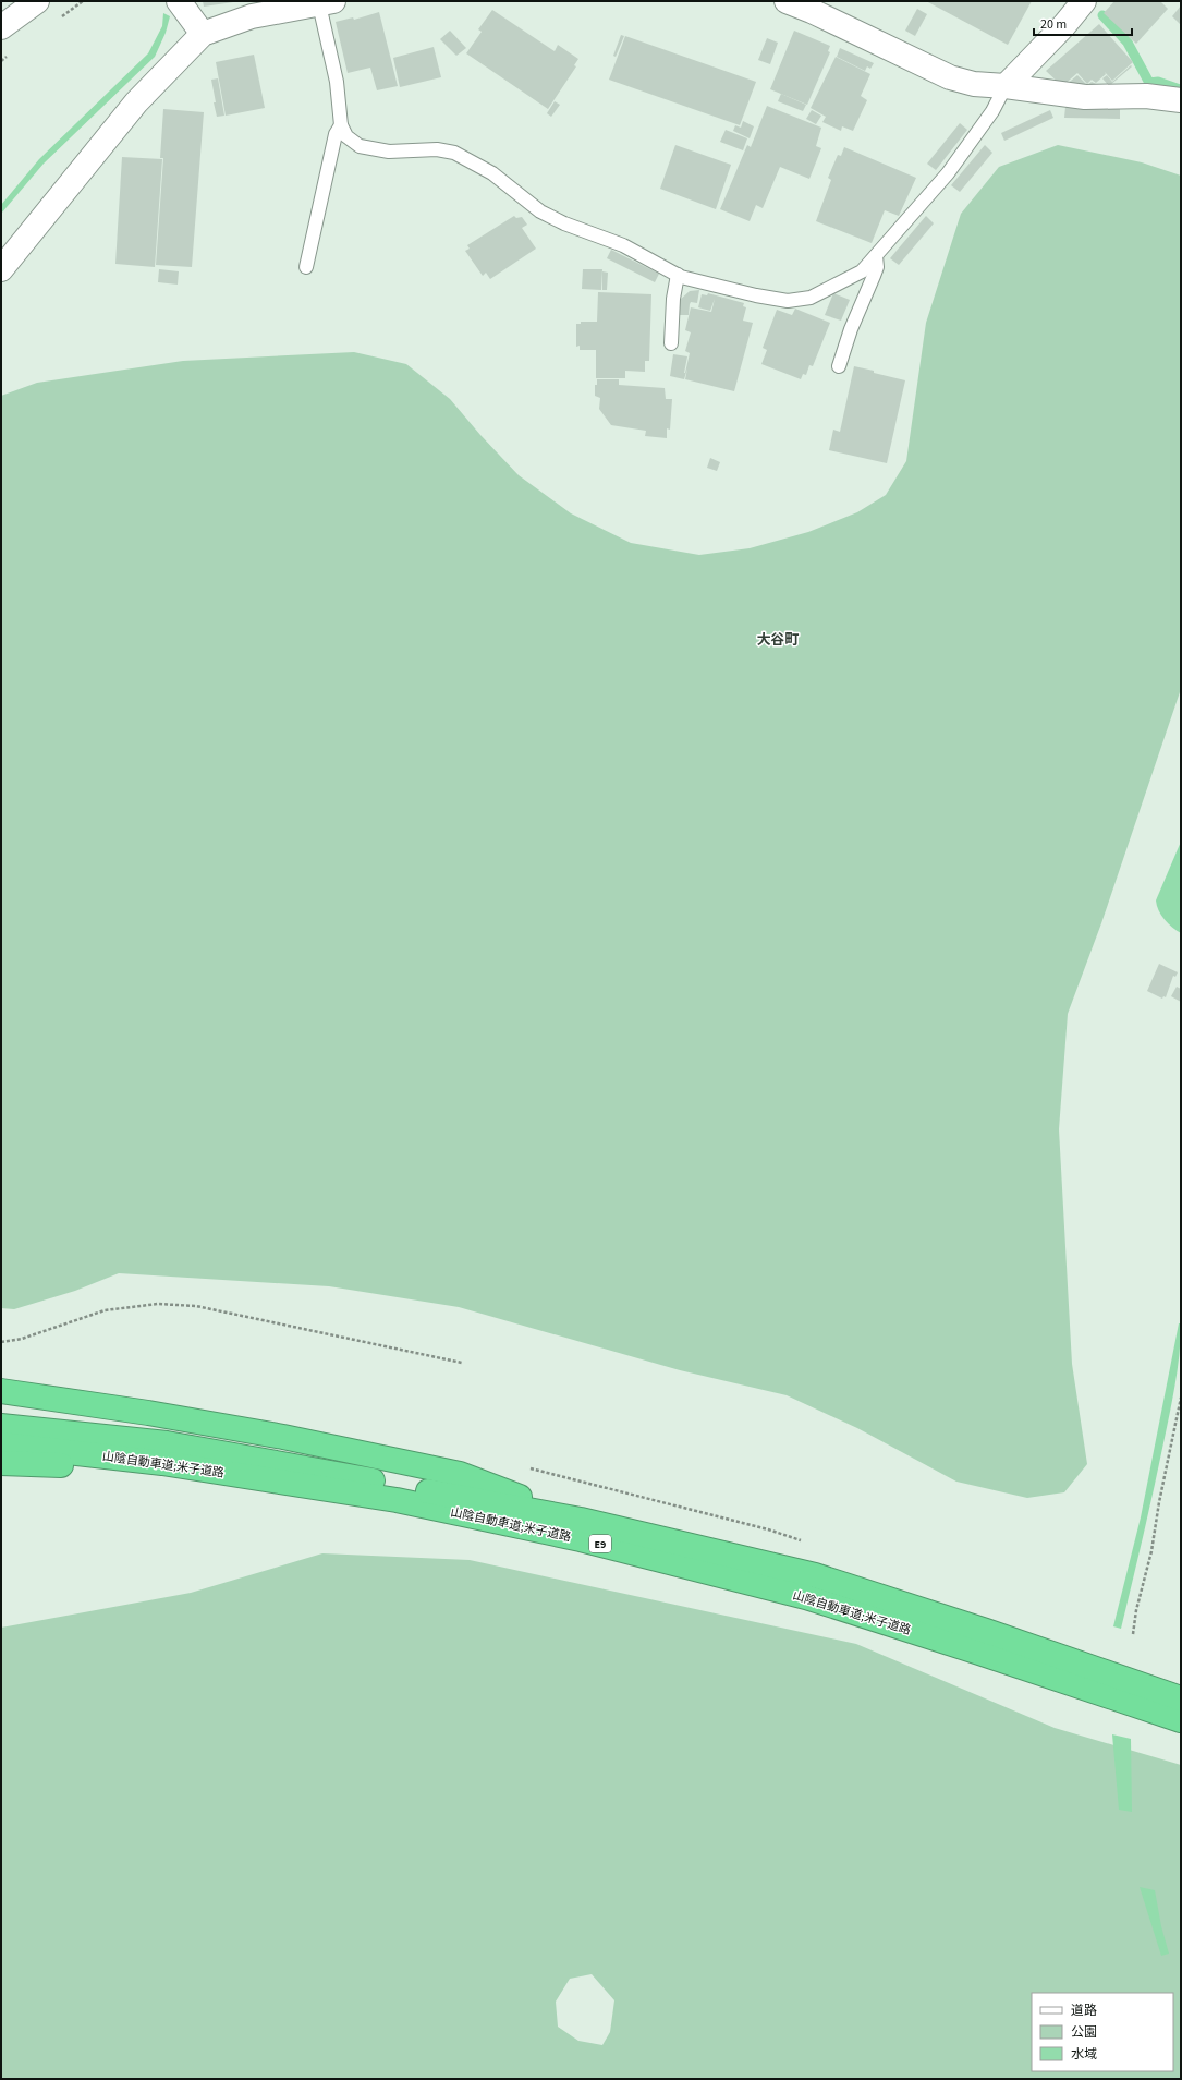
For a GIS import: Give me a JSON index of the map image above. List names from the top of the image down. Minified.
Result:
{"streets":{"highway":["山陰自動車道;米子道路","E9"]},"districts":["大谷町"],"legend":["道路","公園","水域"],"scale_bar":"20 m"}
